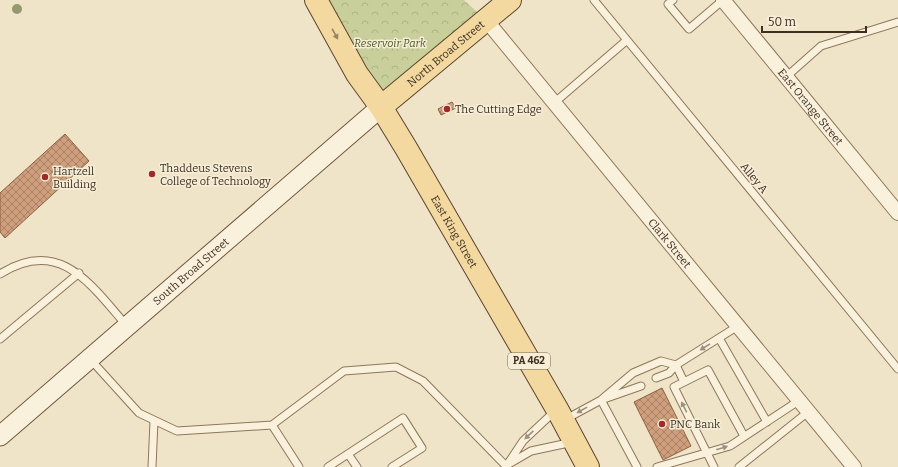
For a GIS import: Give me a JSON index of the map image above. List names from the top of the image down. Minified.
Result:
{"streets":{"main road":["North Broad Street","East King Street","South Broad Street","PA 462"],"street":["East Orange Street","Clark Street"],"lane":["Alley A"]},"crossings":[["North Broad Street","East King Street"],["North Broad Street","Clark Street"],["North Broad Street","South Broad Street"],["East King Street","South Broad Street"]],"parks":["Reservoir Park"],"places":["The Cutting Edge","Thaddeus Stevens College of Technology","Hartzell Building","PNC Bank"],"scale_bar":"50 m"}
